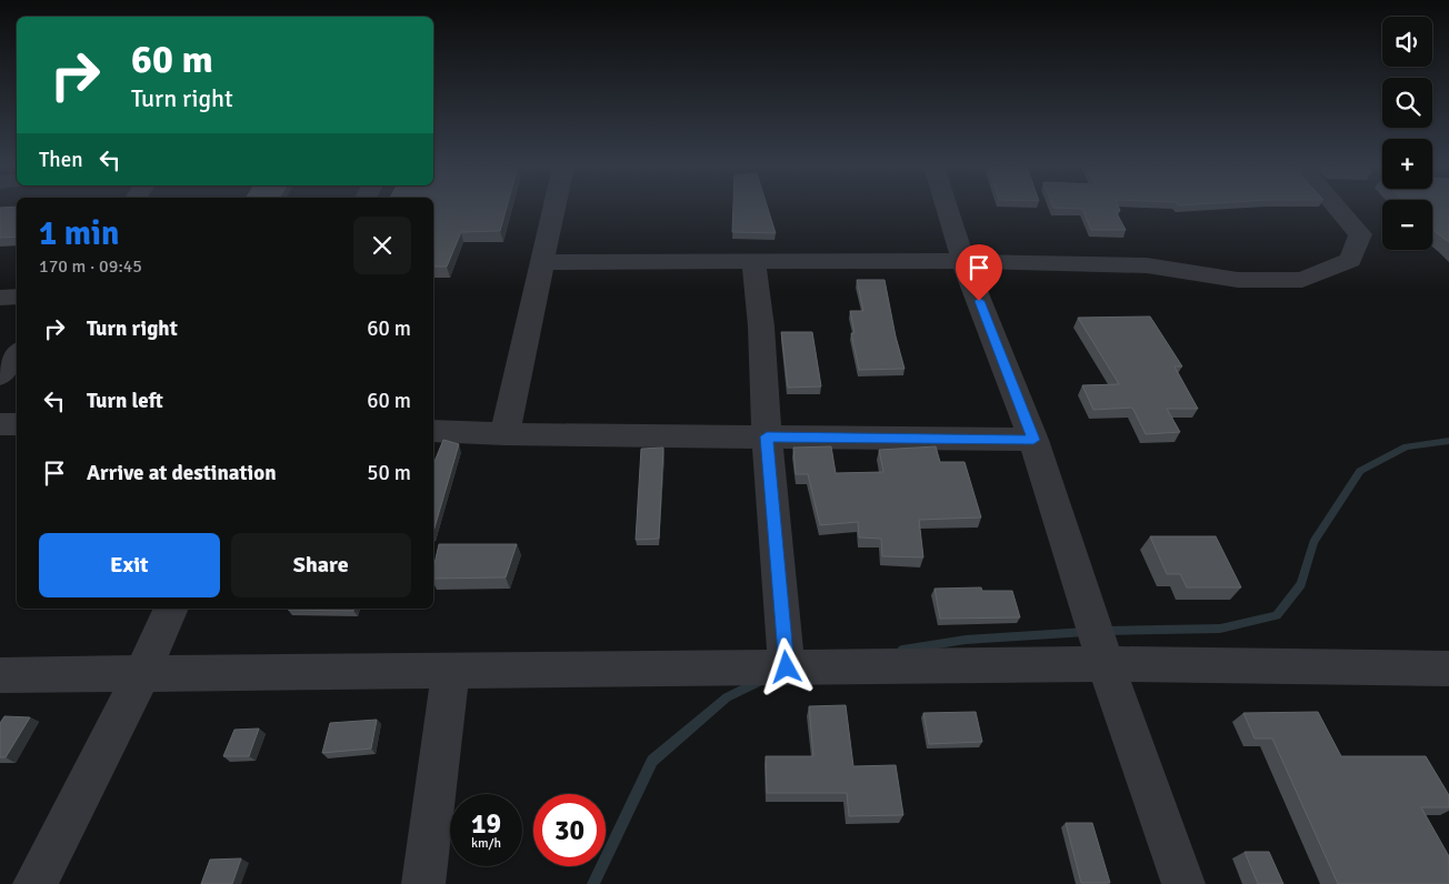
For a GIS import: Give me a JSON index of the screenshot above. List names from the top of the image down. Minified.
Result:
{"page":{"map_buttons":["+","−"],"turn":["60 m","Turn right"],"then":"Then","heading":["1 min","170 m · 09:45"],"list":[{"name":"Turn right","value":"60 m"},{"name":"Turn left","value":"60 m"},{"name":"Arrive at destination","value":"50 m"}],"buttons":["Exit","Share"],"speed":"19 km/h","limit":"30"}}
